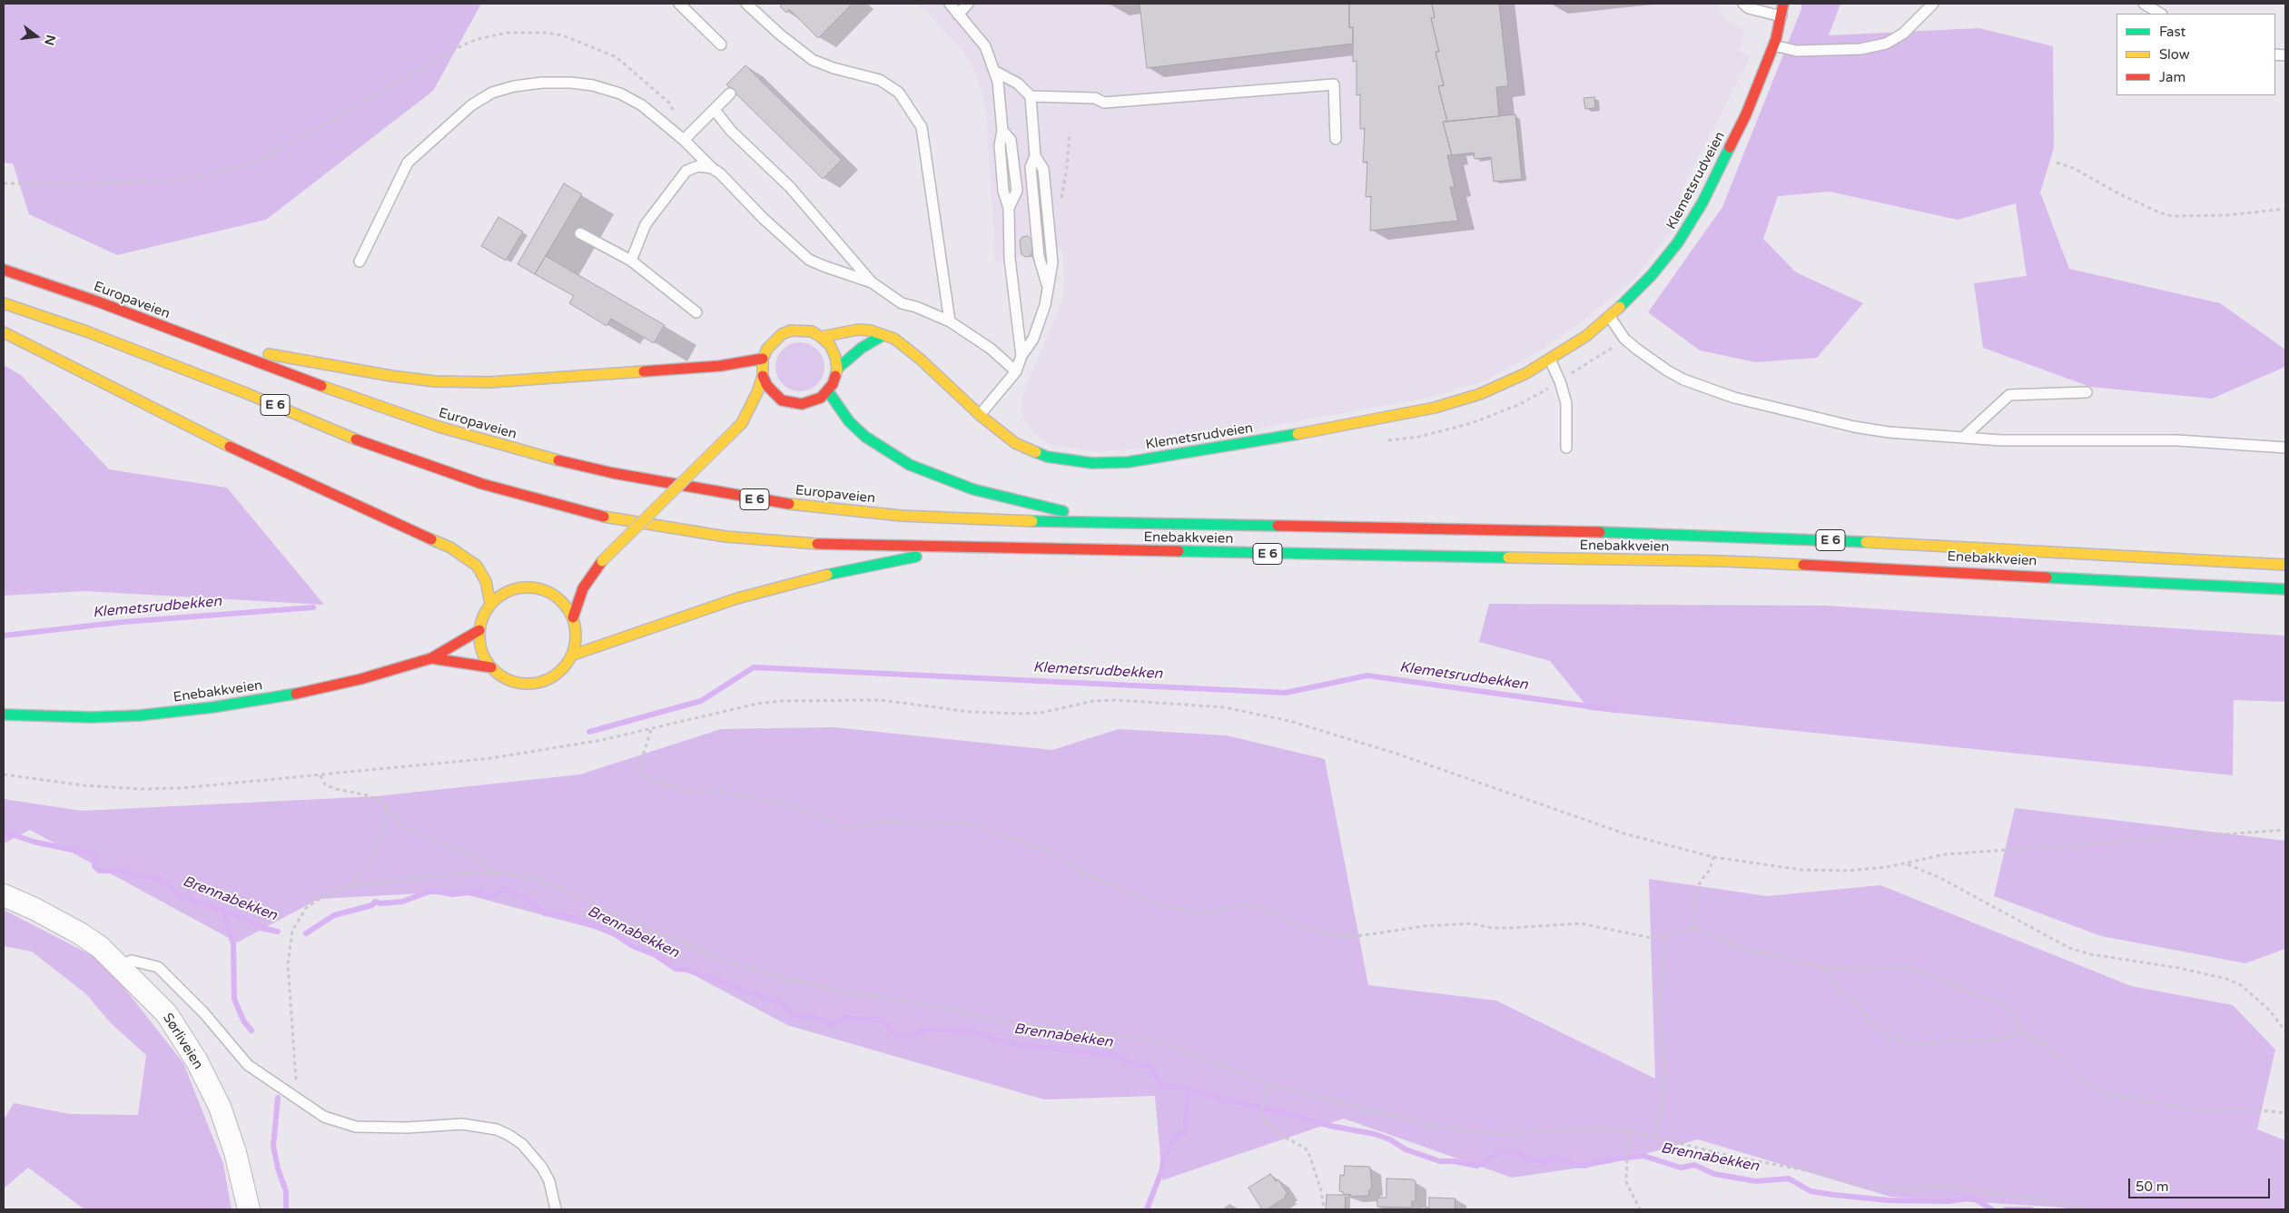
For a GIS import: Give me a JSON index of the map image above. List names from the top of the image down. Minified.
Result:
{"streets":{"main road":["Klemetsrudveien","Europaveien","E 6","Enebakkveien"],"street":["Sørliveien"]},"crossings":[["Klemetsrudveien","E 6"],["Europaveien","E 6"],["Europaveien","Enebakkveien"],["E 6","Enebakkveien"]],"water":["Klemetsrudbekken","Brennabekken"],"legend":["Fast","Slow","Jam"],"scale_bar":"50 m","north":"right"}
